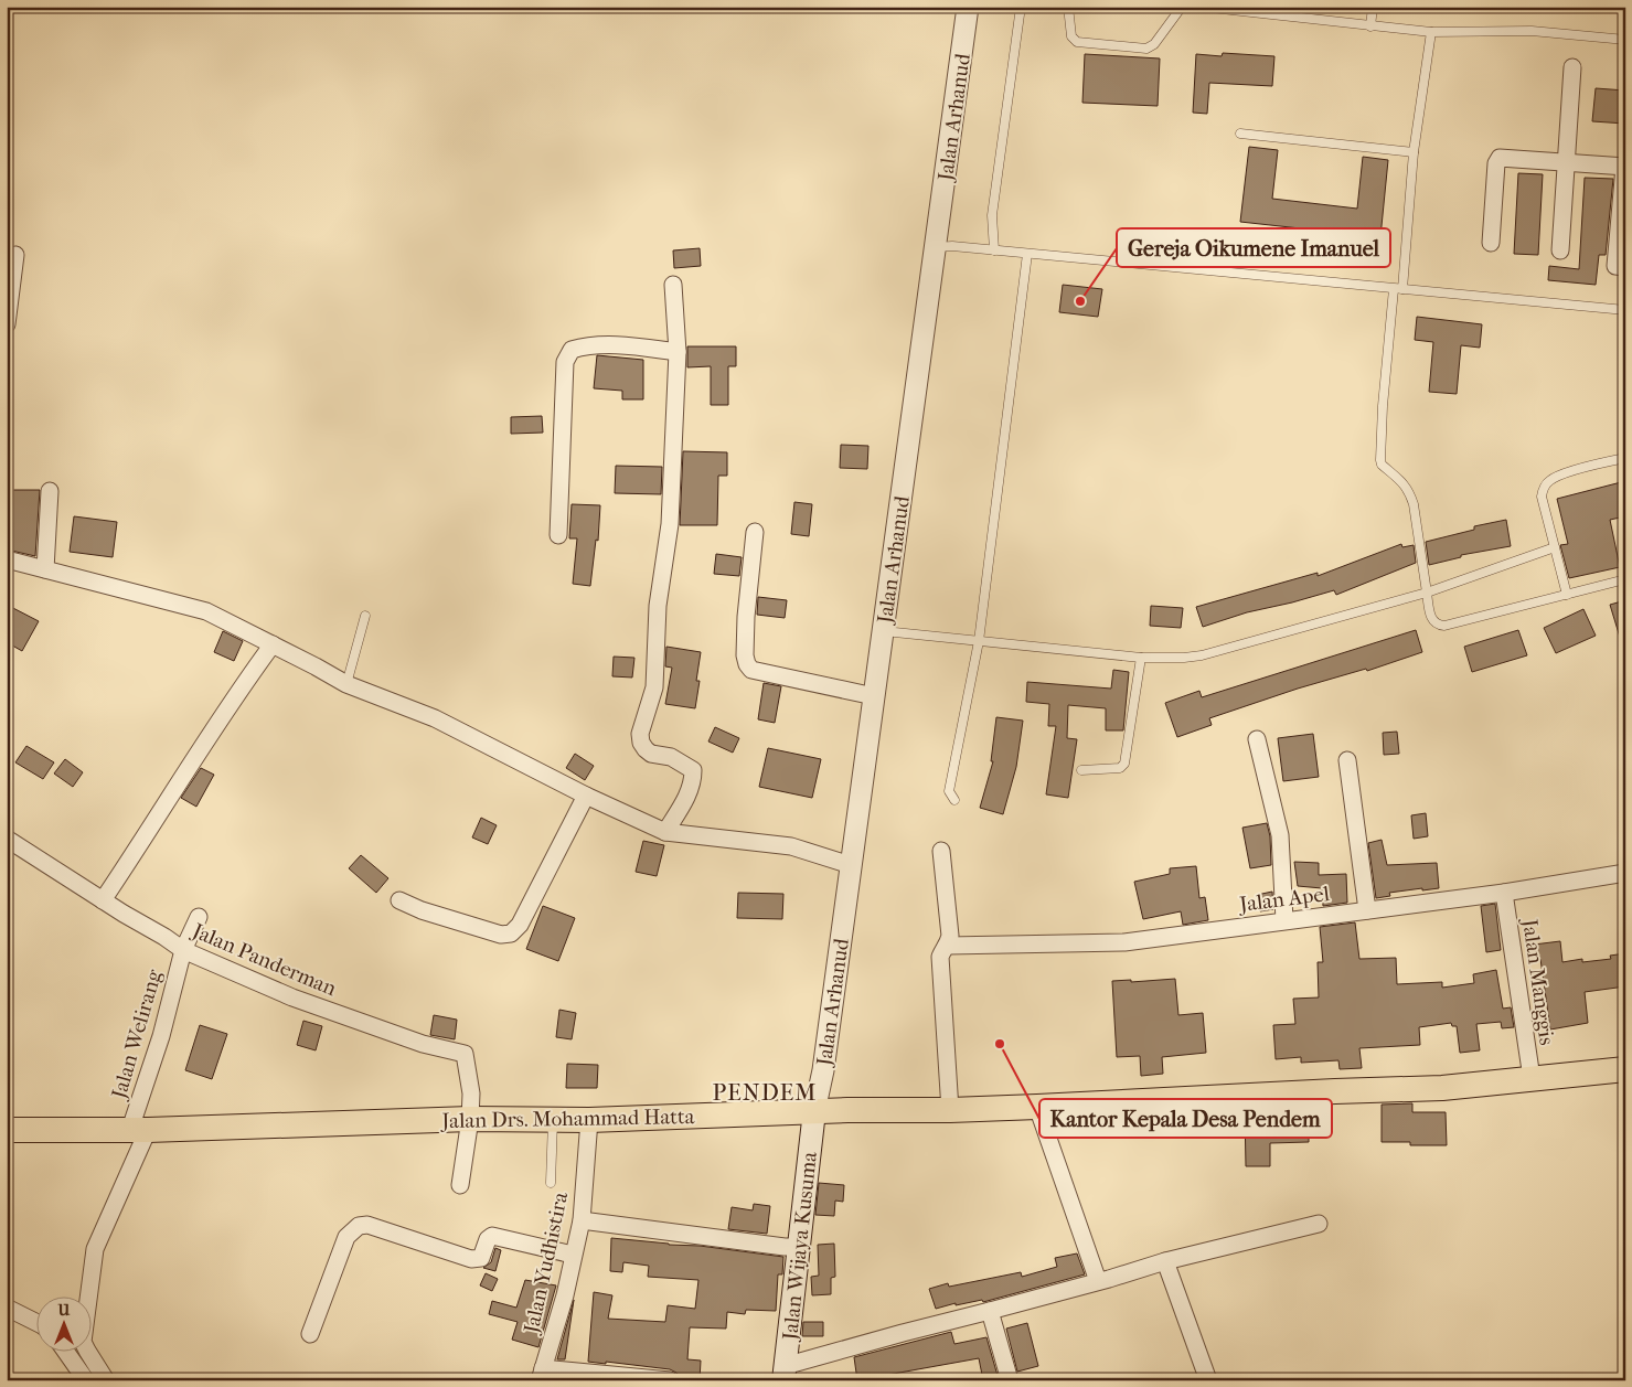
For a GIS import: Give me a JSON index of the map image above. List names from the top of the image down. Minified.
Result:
{"streets":{"main road":["Jalan Drs. Mohammad Hatta","Jalan Wijaya Kusuma"],"street":["Jalan Arhanud","Jalan Apel","Jalan Panderman","Jalan Manggis","Jalan Welirang","Jalan Yudhistira"]},"crossings":[["Jalan Arhanud","Jalan Drs. Mohammad Hatta"],["Jalan Arhanud","Jalan Wijaya Kusuma"],["Jalan Apel","Jalan Manggis"],["Jalan Panderman","Jalan Welirang"],["Jalan Panderman","Jalan Drs. Mohammad Hatta"],["Jalan Manggis","Jalan Drs. Mohammad Hatta"],["Jalan Welirang","Jalan Drs. Mohammad Hatta"],["Jalan Drs. Mohammad Hatta","Jalan Wijaya Kusuma"],["Jalan Drs. Mohammad Hatta","Jalan Yudhistira"]],"districts":["PENDEM"],"places":["Gereja Oikumene Imanuel","Kantor Kepala Desa Pendem"],"north":"top"}
